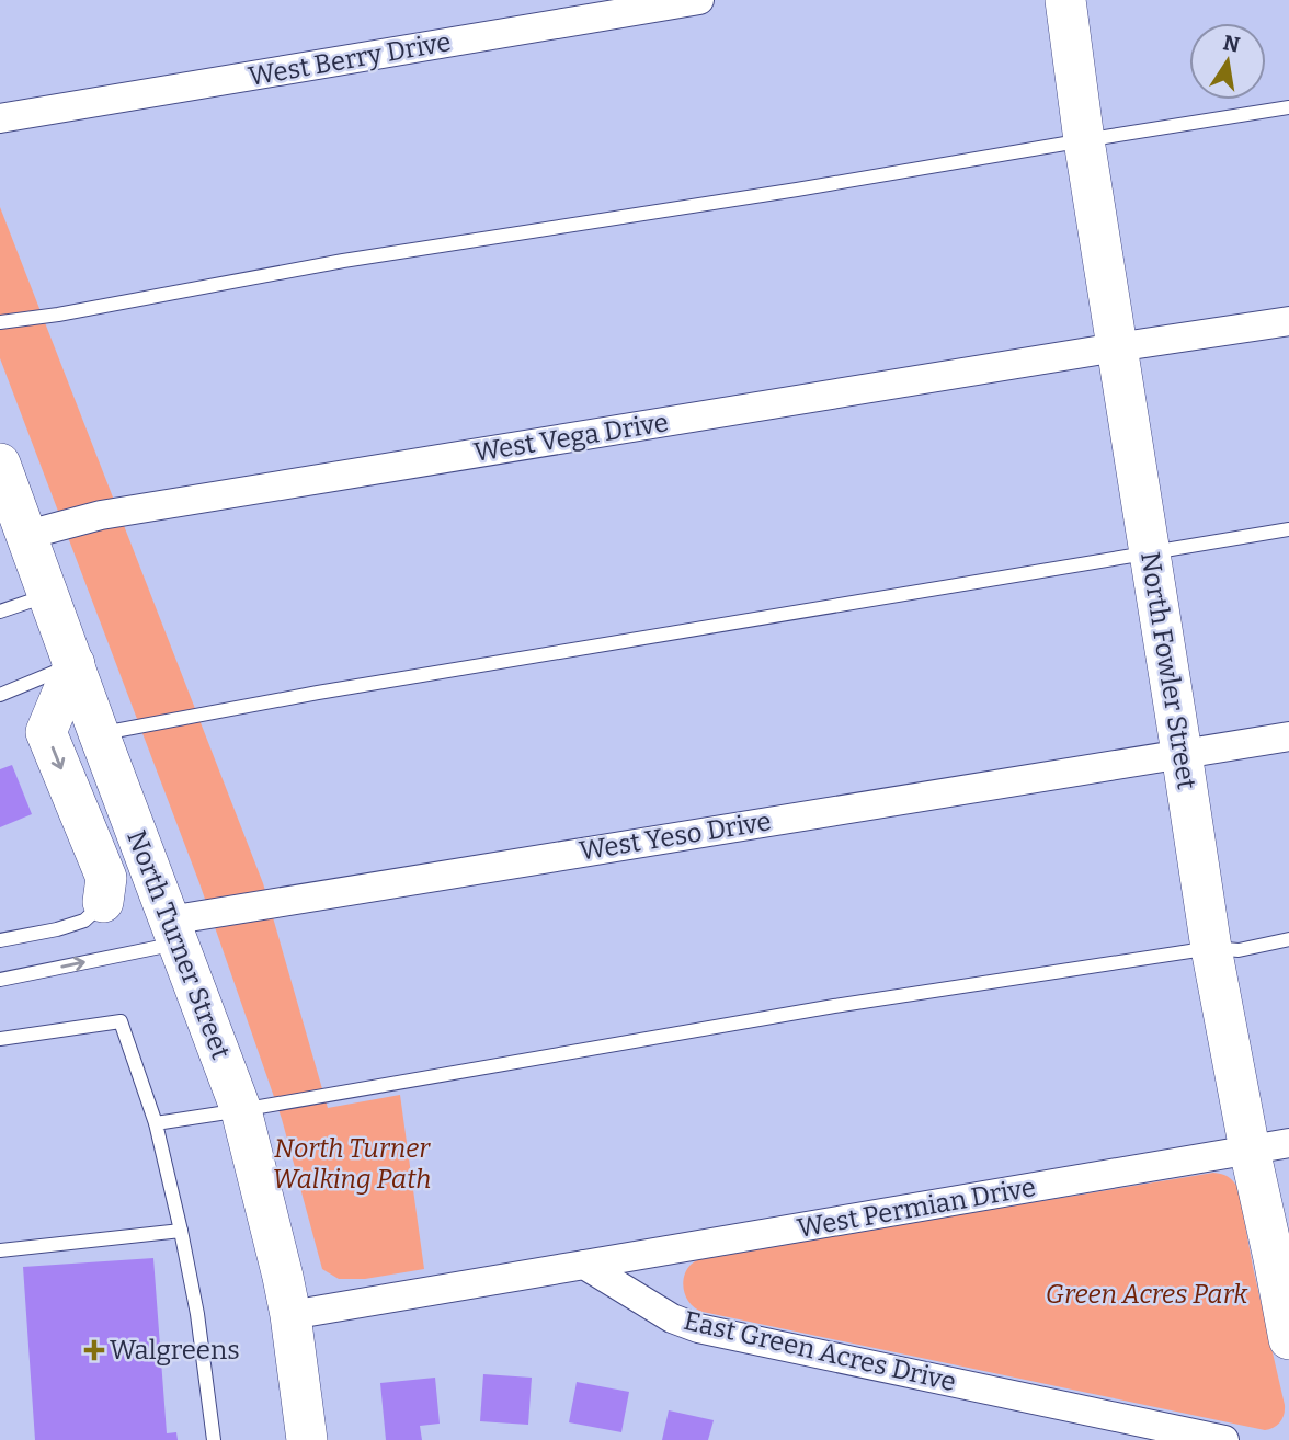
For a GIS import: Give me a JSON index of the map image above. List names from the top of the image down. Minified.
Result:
{"streets":{"street":["West Berry Drive","West Vega Drive","North Fowler Street","West Yeso Drive","North Turner Street","West Permian Drive","East Green Acres Drive"]},"crossings":[["West Vega Drive","North Fowler Street"],["West Vega Drive","North Turner Street"],["North Fowler Street","West Yeso Drive"],["North Fowler Street","West Permian Drive"],["West Yeso Drive","North Turner Street"],["West Permian Drive","East Green Acres Drive"]],"parks":["North Turner Walking Path","Green Acres Park"],"places":{"health":["Walgreens"]},"north":"top"}
